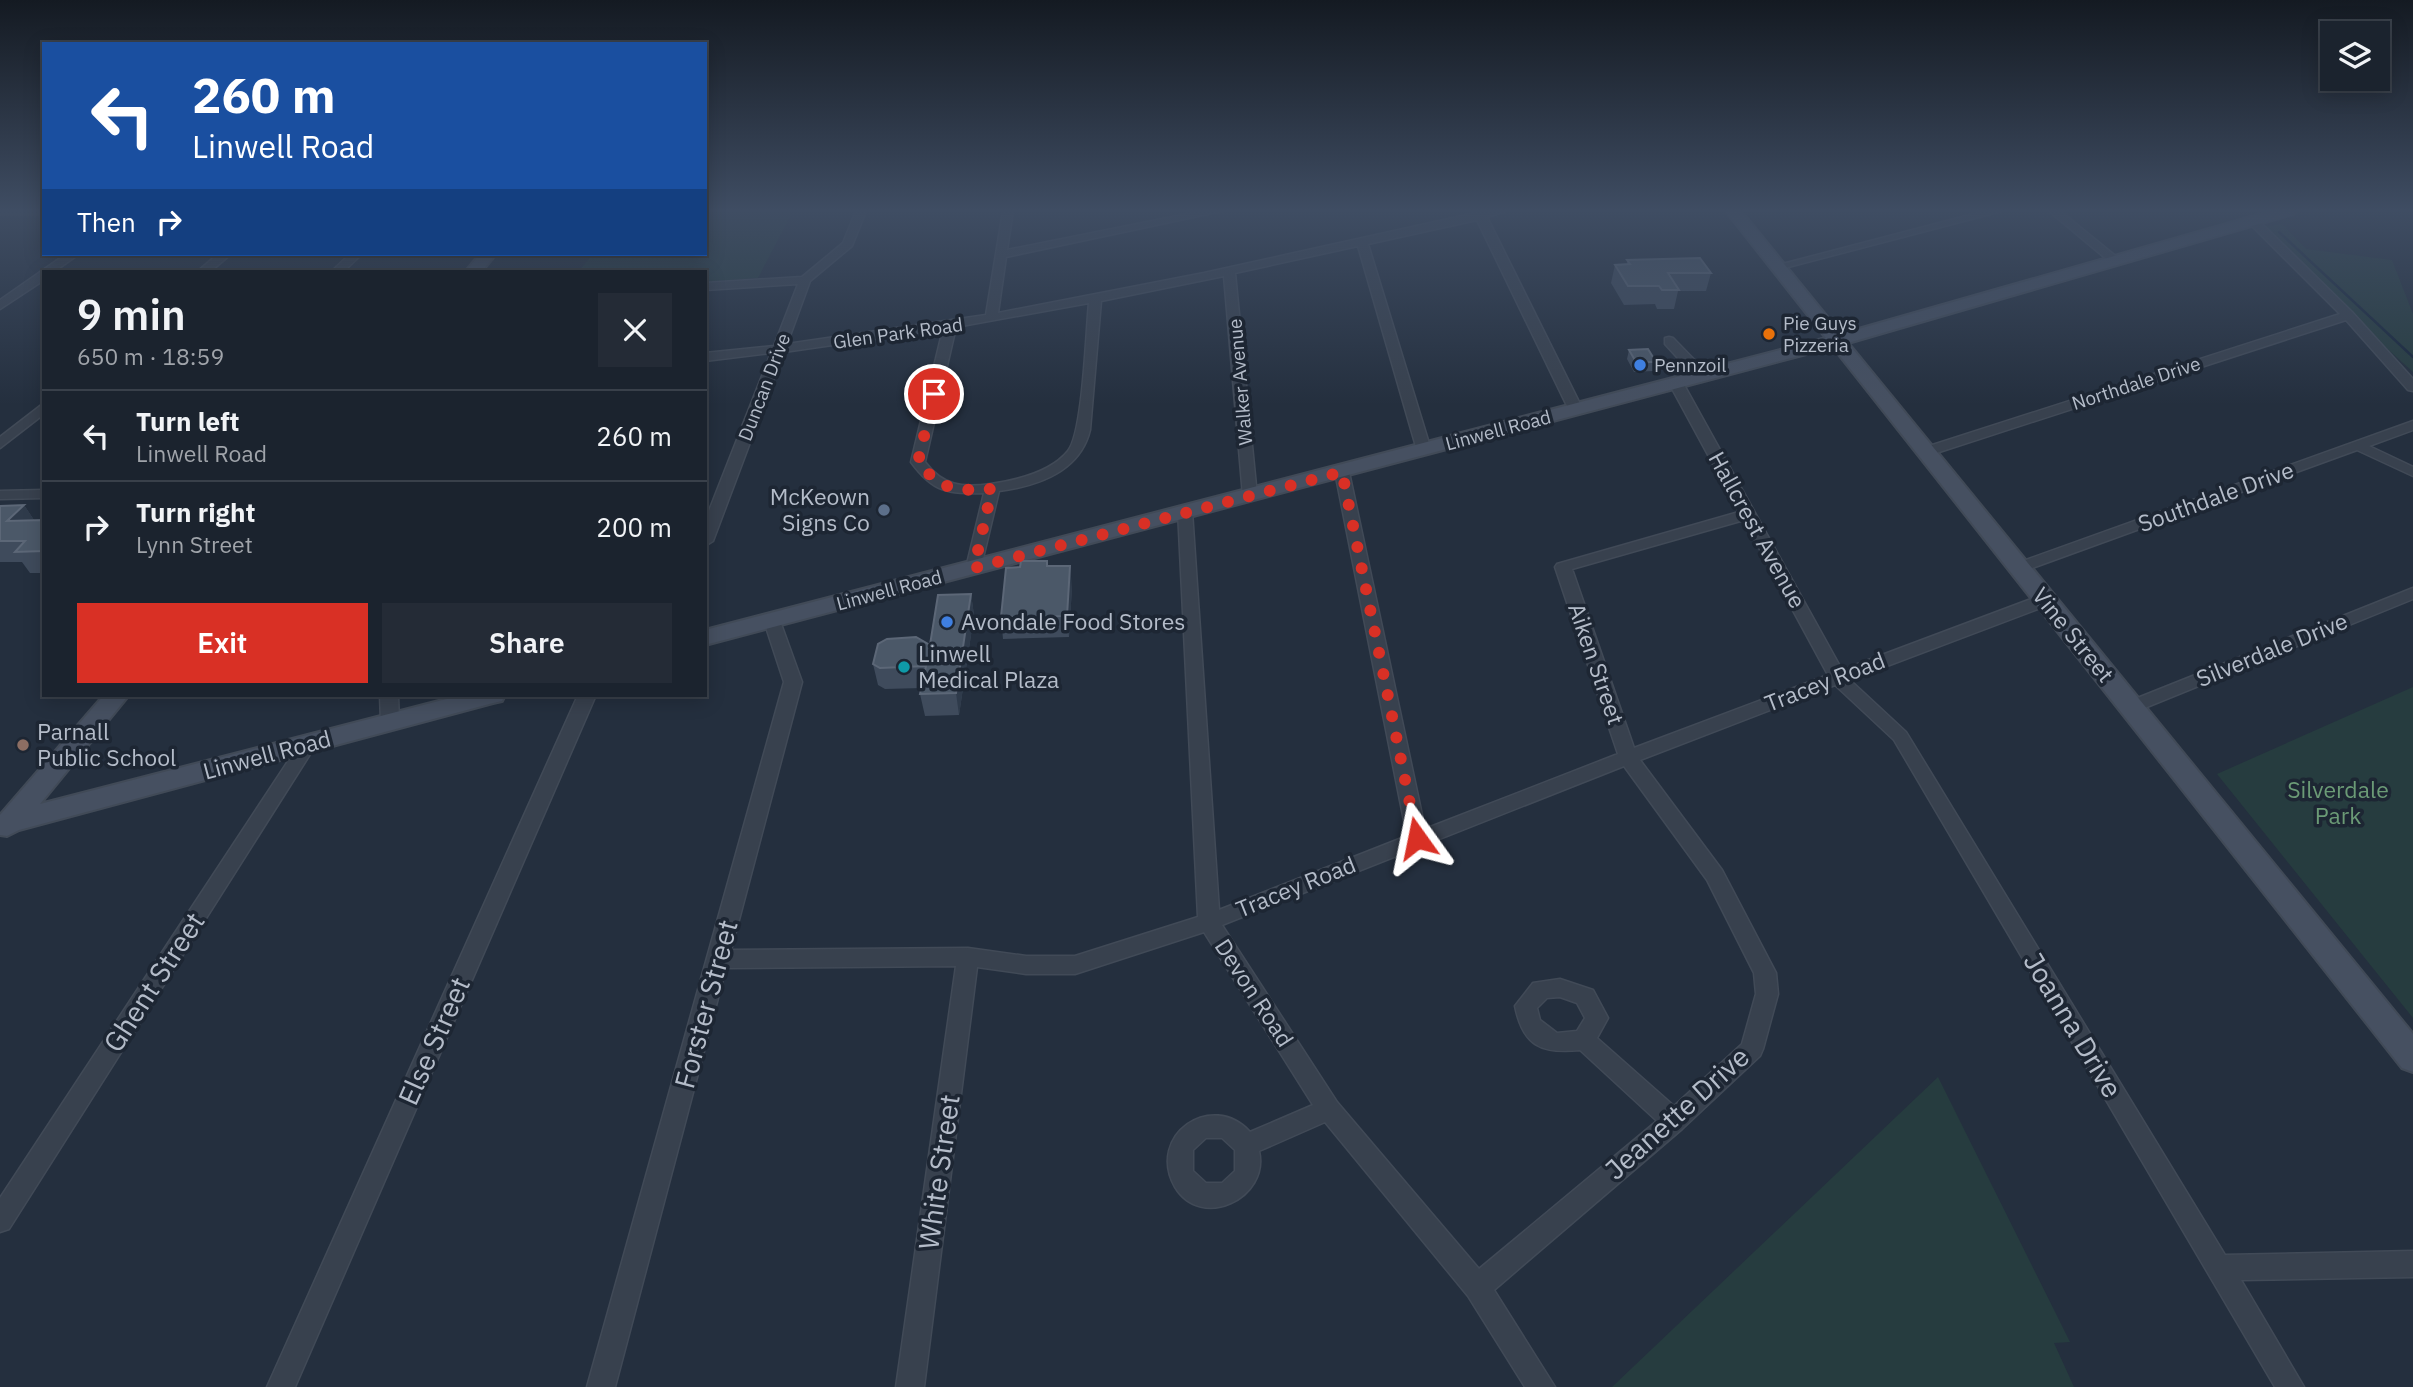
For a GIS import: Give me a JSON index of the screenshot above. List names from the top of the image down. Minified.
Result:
{"streets":{"main road":["Linwell Road","Vine Street"],"street":["Glen Park Road","Walker Avenue","Northdale Drive","Duncan Drive","Southdale Drive","Hallcrest Avenue","Silverdale Drive","Aiken Street","Tracey Road","Ghent Street","Devon Road","Forster Street","Joanna Drive","Else Street","Jeanette Drive","White Street"]},"crossings":[["Glen Park Road","Duncan Drive"],["Walker Avenue","Linwell Road"],["Northdale Drive","Vine Street"],["Linwell Road","Hallcrest Avenue"],["Linwell Road","Vine Street"],["Linwell Road","Ghent Street"],["Linwell Road","Devon Road"],["Linwell Road","Forster Street"],["Southdale Drive","Vine Street"],["Hallcrest Avenue","Aiken Street"],["Hallcrest Avenue","Tracey Road"],["Hallcrest Avenue","Joanna Drive"],["Vine Street","Silverdale Drive"],["Vine Street","Tracey Road"],["Aiken Street","Tracey Road"],["Aiken Street","Jeanette Drive"],["Tracey Road","Devon Road"],["Tracey Road","Forster Street"],["Tracey Road","Joanna Drive"],["Tracey Road","Jeanette Drive"],["Tracey Road","White Street"],["Devon Road","Jeanette Drive"]],"parks":["Silverdale Park"],"places":["Pie Guys Pizzeria","Pennzoil","McKeown Signs Co","Avondale Food Stores","Linwell Medical Plaza","Parnall Public School"],"page":{"turn":["260 m","Linwell Road"],"then":"Then","heading":["9 min","650 m · 18:59"],"list":[{"name":"Turn left","note":"Linwell Road","value":"260 m"},{"name":"Turn right","note":"Lynn Street","value":"200 m"}],"buttons":["Exit","Share"]}}
